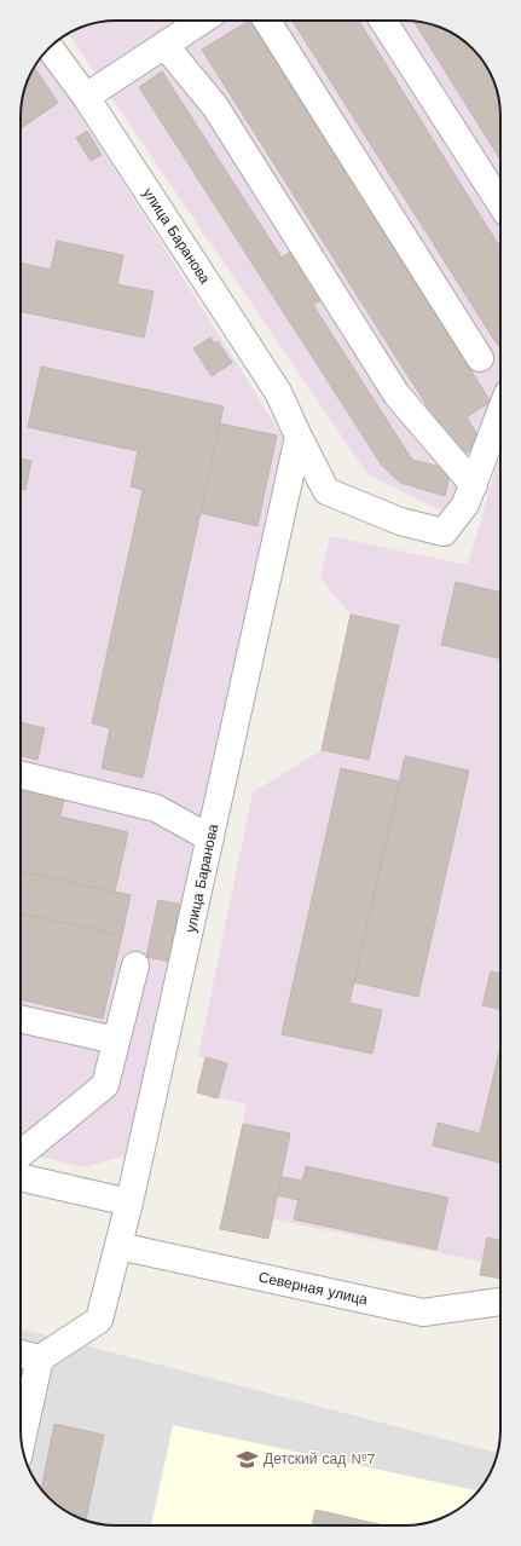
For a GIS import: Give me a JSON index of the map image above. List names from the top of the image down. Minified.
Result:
{"streets":{"street":["улица Баранова","Северная улица"]},"crossings":[["улица Баранова","Северная улица"]],"places":{"school or university":["Детский сад №7"]}}
